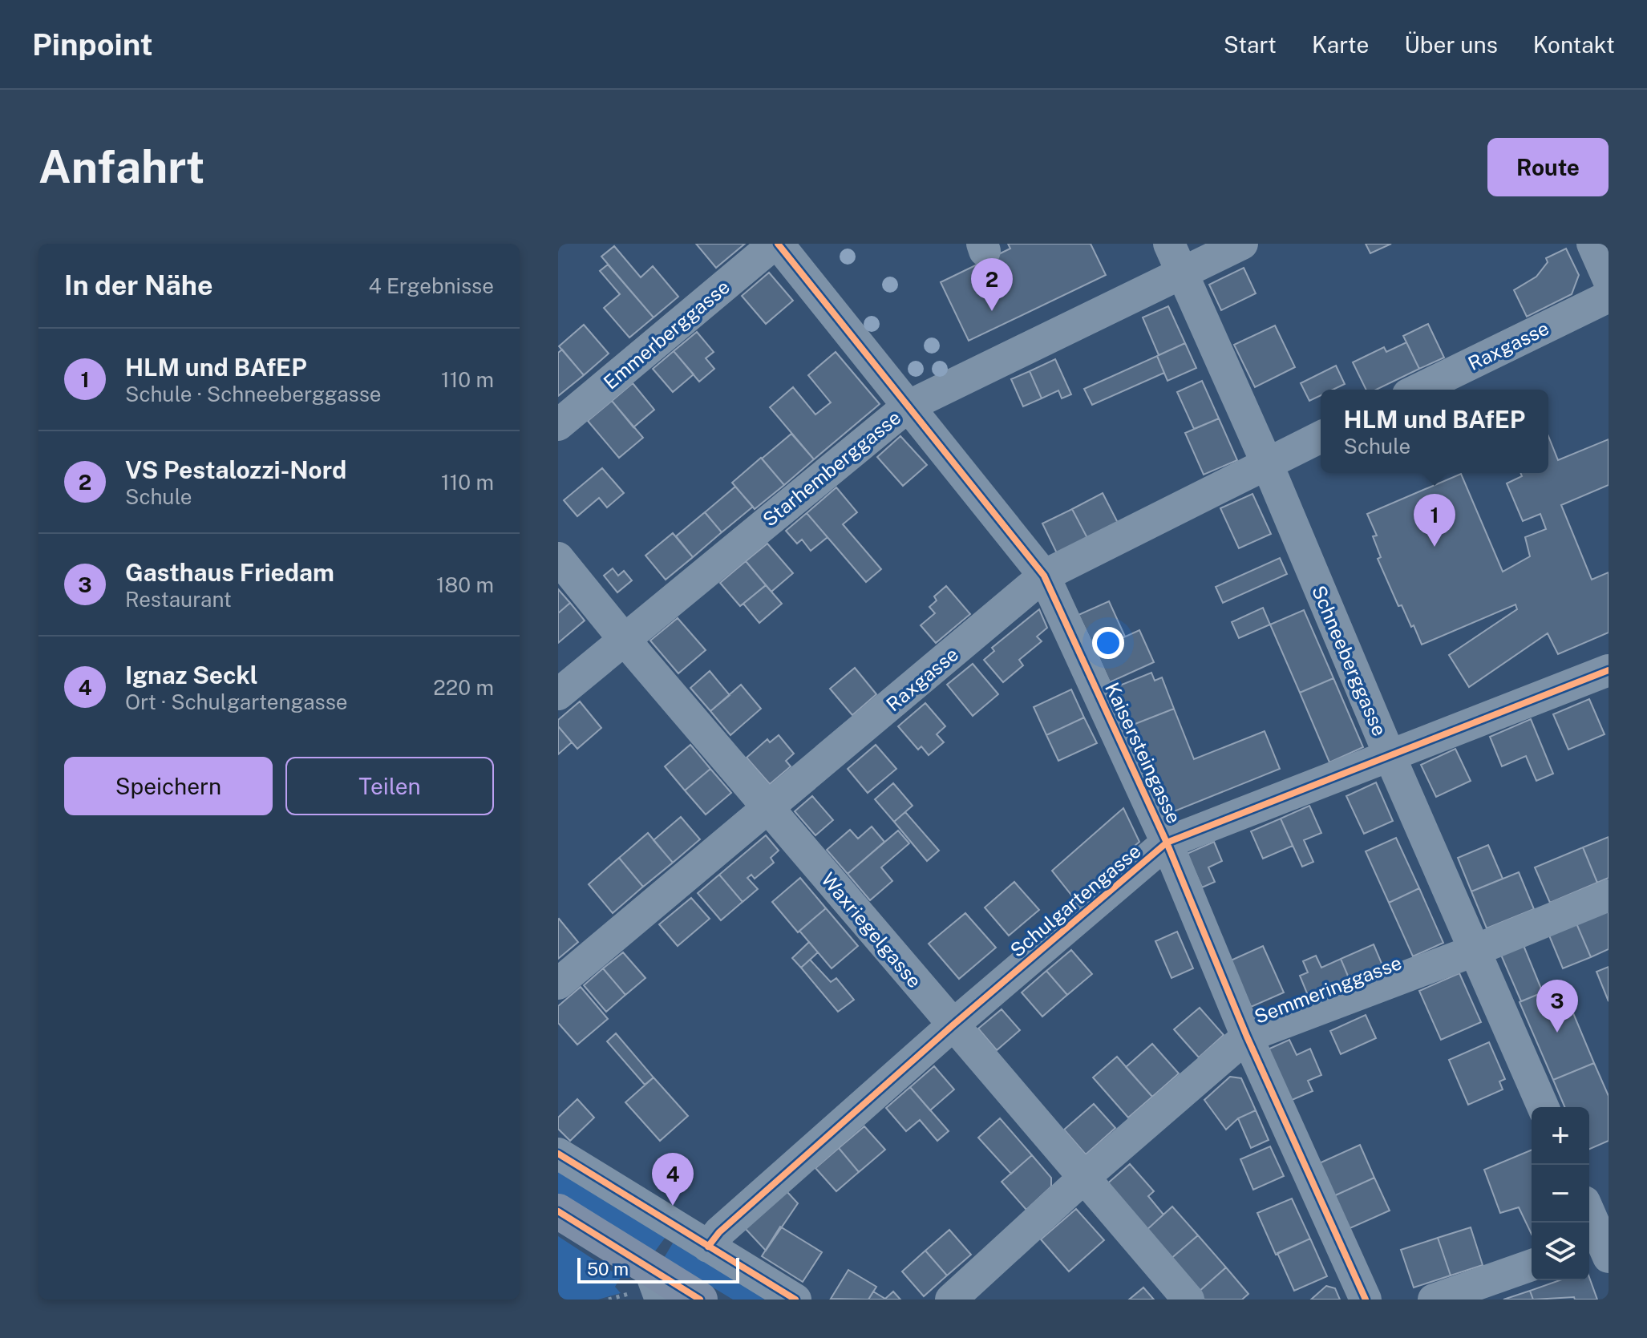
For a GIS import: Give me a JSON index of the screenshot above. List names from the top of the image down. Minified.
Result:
{"streets":{"street":["Emmerberggasse","Raxgasse","Starhemberggasse","Schneeberggasse","Kaisersteingasse","Schulgartengasse","Waxriegelgasse","Semmeringgasse"]},"crossings":[["Emmerberggasse","Kaisersteingasse"],["Raxgasse","Schneeberggasse"],["Raxgasse","Kaisersteingasse"],["Raxgasse","Waxriegelgasse"],["Starhemberggasse","Schneeberggasse"],["Starhemberggasse","Kaisersteingasse"],["Starhemberggasse","Waxriegelgasse"],["Schneeberggasse","Schulgartengasse"],["Schneeberggasse","Semmeringgasse"],["Kaisersteingasse","Schulgartengasse"],["Kaisersteingasse","Semmeringgasse"],["Schulgartengasse","Waxriegelgasse"],["Waxriegelgasse","Semmeringgasse"]],"scale_bar":"50 m","page":{"header":"Pinpoint","nav":["Start","Karte","Über uns","Kontakt"],"buttons":["Route",["Speichern","Teilen"]],"title":"Anfahrt","heading":["In der Nähe","4 Ergebnisse"],"pins":["2","1","3","4"],"list":[{"mark":"1","name":"HLM und BAfEP","note":"Schule · Schneeberggasse","value":"110 m"},{"mark":"2","name":"VS Pestalozzi-Nord","note":"Schule","value":"110 m"},{"mark":"3","name":"Gasthaus Friedam","note":"Restaurant","value":"180 m"},{"mark":"4","name":"Ignaz Seckl","note":"Ort · Schulgartengasse","value":"220 m"}],"popup":["HLM und BAfEP","Schule"],"map_buttons":["+","−"],"scale":"50 m"}}
